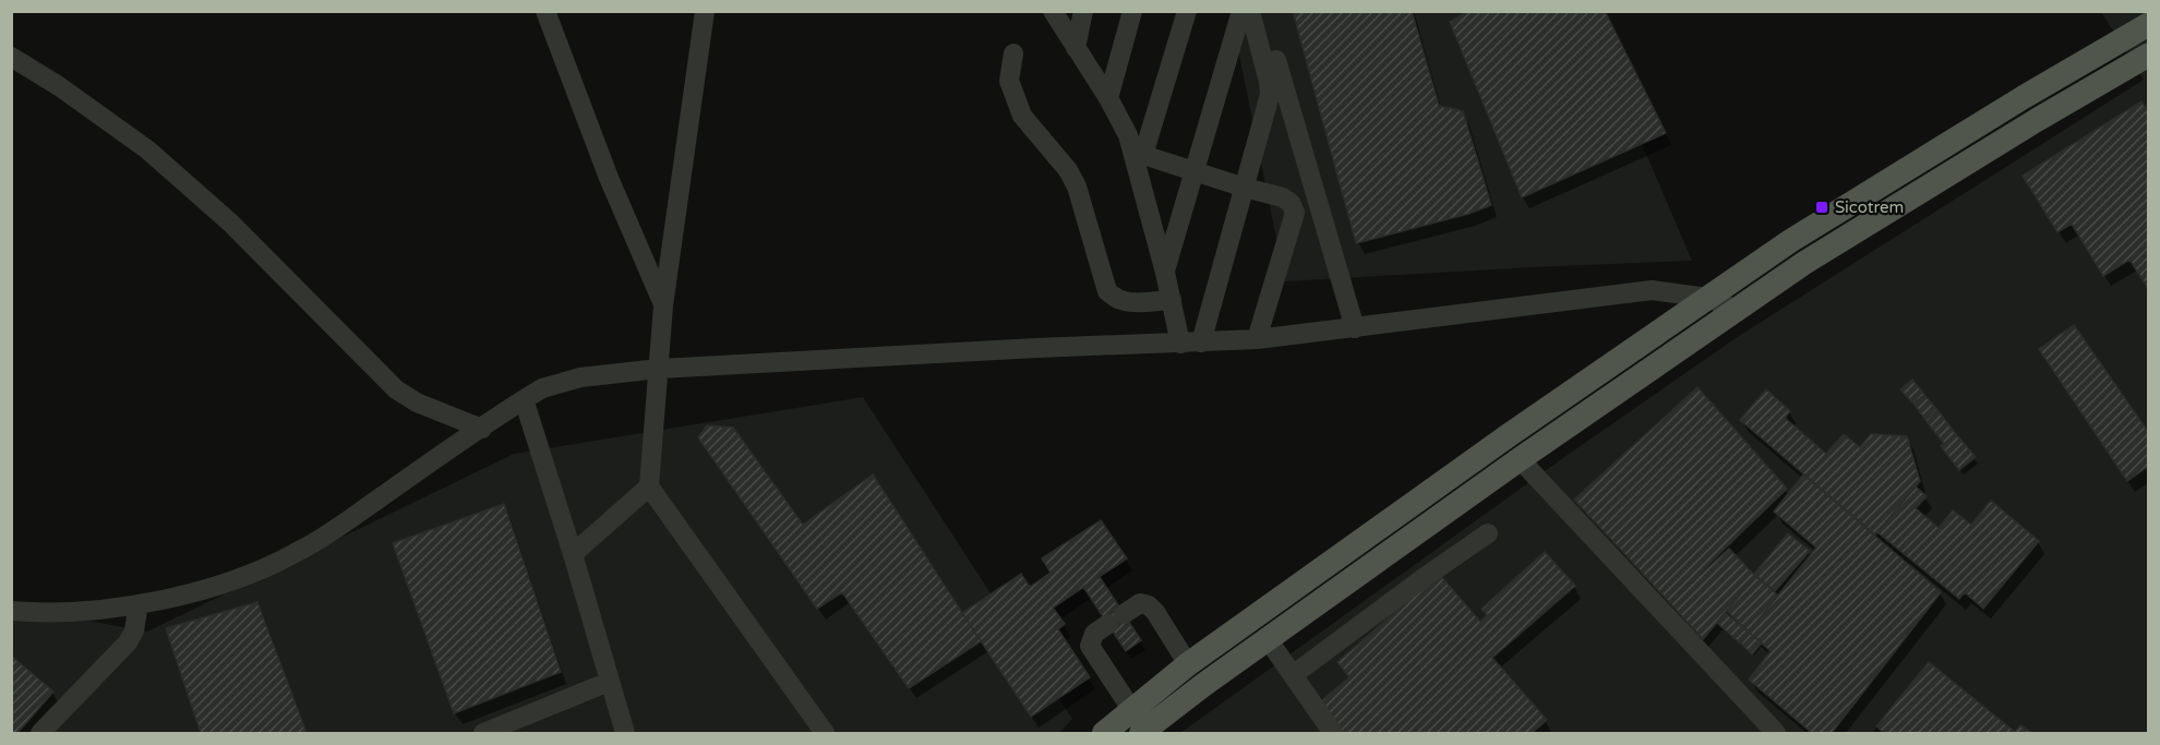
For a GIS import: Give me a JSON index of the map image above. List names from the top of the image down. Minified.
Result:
{"places":{"transit":["Sicotrem"]}}
